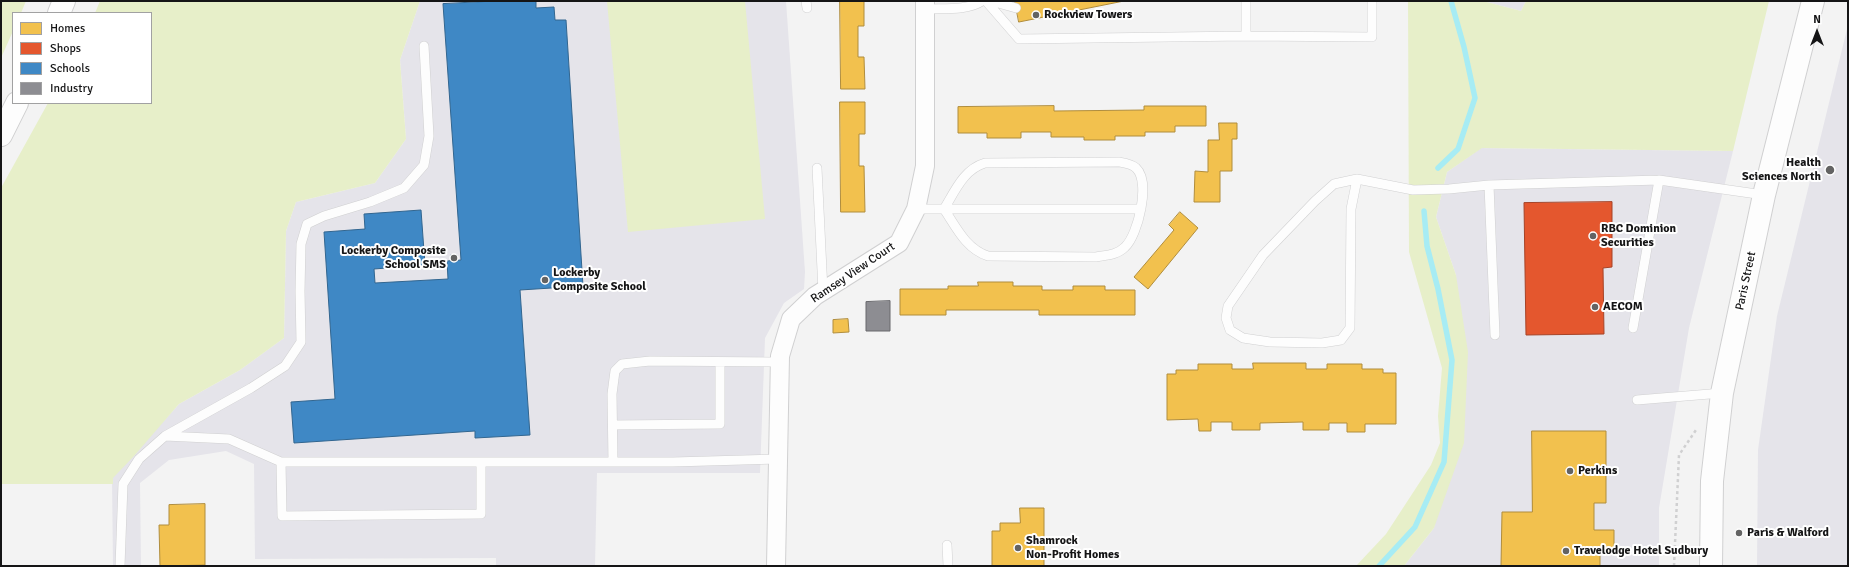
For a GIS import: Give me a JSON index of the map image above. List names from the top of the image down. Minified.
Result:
{"streets":{"main road":["Paris Street"],"street":["Ramsey View Court"]},"places":["Rockview Towers","Health Sciences North","RBC Dominion Securities","Lockerby Composite School SMS","Lockerby Composite School","AECOM","Perkins","Paris & Walford","Shamrock Non-Profit Homes","Travelodge Hotel Sudbury"],"legend":["Homes","Shops","Schools","Industry"],"north":"top"}
